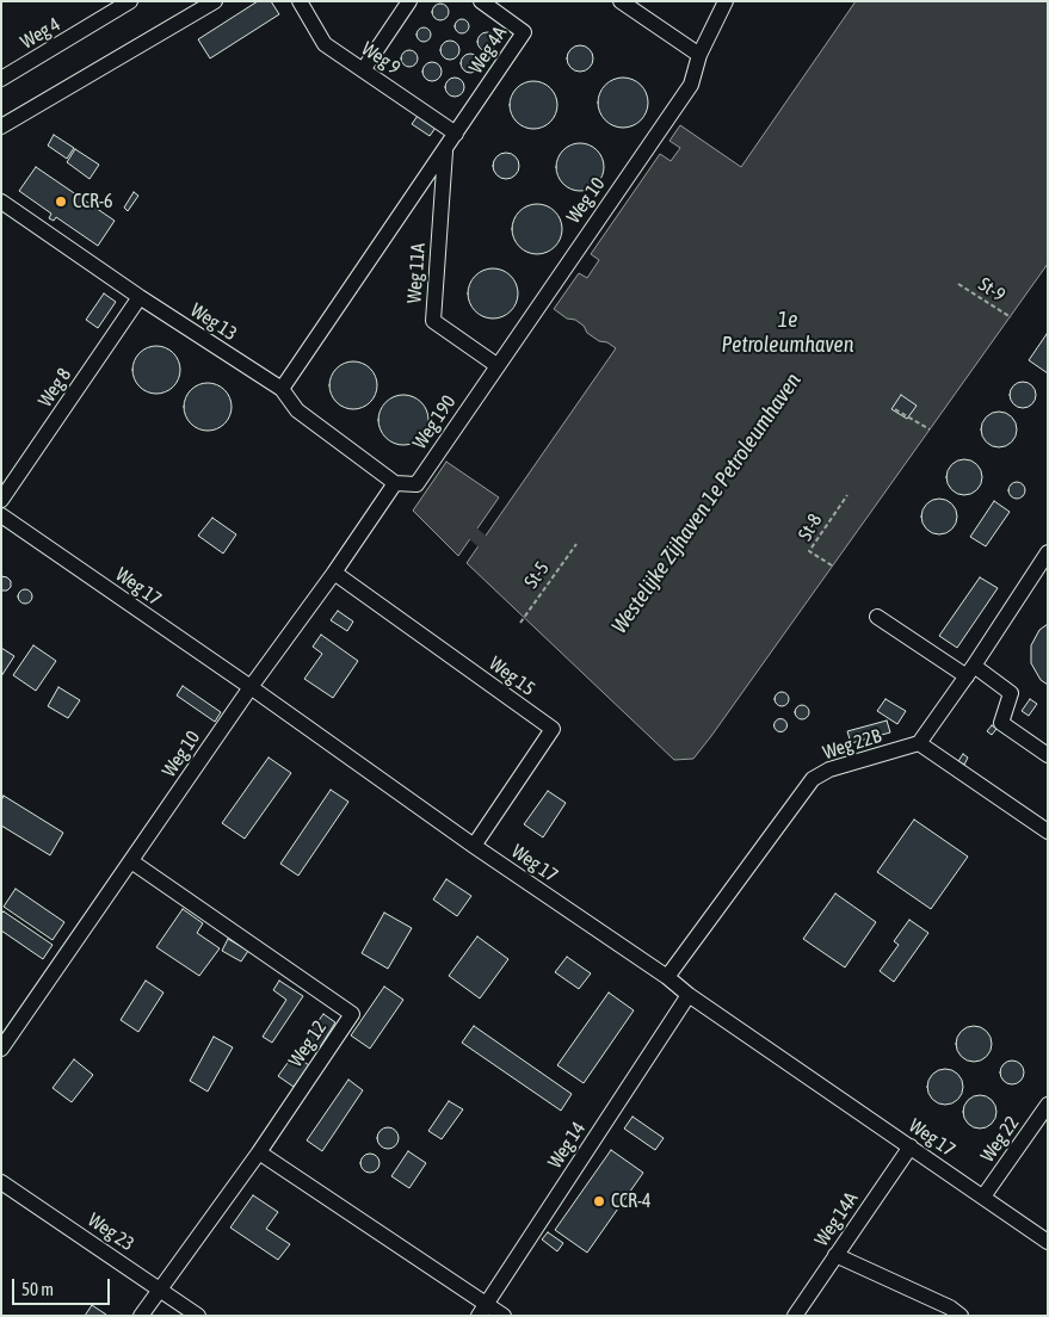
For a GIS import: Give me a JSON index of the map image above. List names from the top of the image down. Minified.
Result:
{"streets":{"lane":["Weg 4","Weg 4A","Weg 9","Weg 10","Weg 11A","Weg 13","Weg 8","Weg 190","Weg 17","Weg 15","Weg 22B","Weg 12","Weg 22","Weg 14","Weg 14A","Weg 23"],"path":["St-9","St-8","St-5"]},"crossings":[["Weg 4A","Weg 9"],["Weg 10","Weg 11A"],["Weg 10","Weg 13"],["Weg 10","Weg 190"],["Weg 10","Weg 17"],["Weg 10","Weg 15"],["Weg 10","Weg 12"],["Weg 11A","Weg 190"],["Weg 13","Weg 8"],["Weg 13","Weg 190"],["Weg 17","Weg 15"],["Weg 17","Weg 22B"],["Weg 17","Weg 22"],["Weg 17","Weg 14"],["Weg 17","Weg 14A"],["Weg 12","Weg 23"]],"water":["1e Petroleumhaven","Westelijke Zijhaven 1e Petroleumhaven"],"places":["CCR-6","CCR-4"],"scale_bar":"50 m"}
